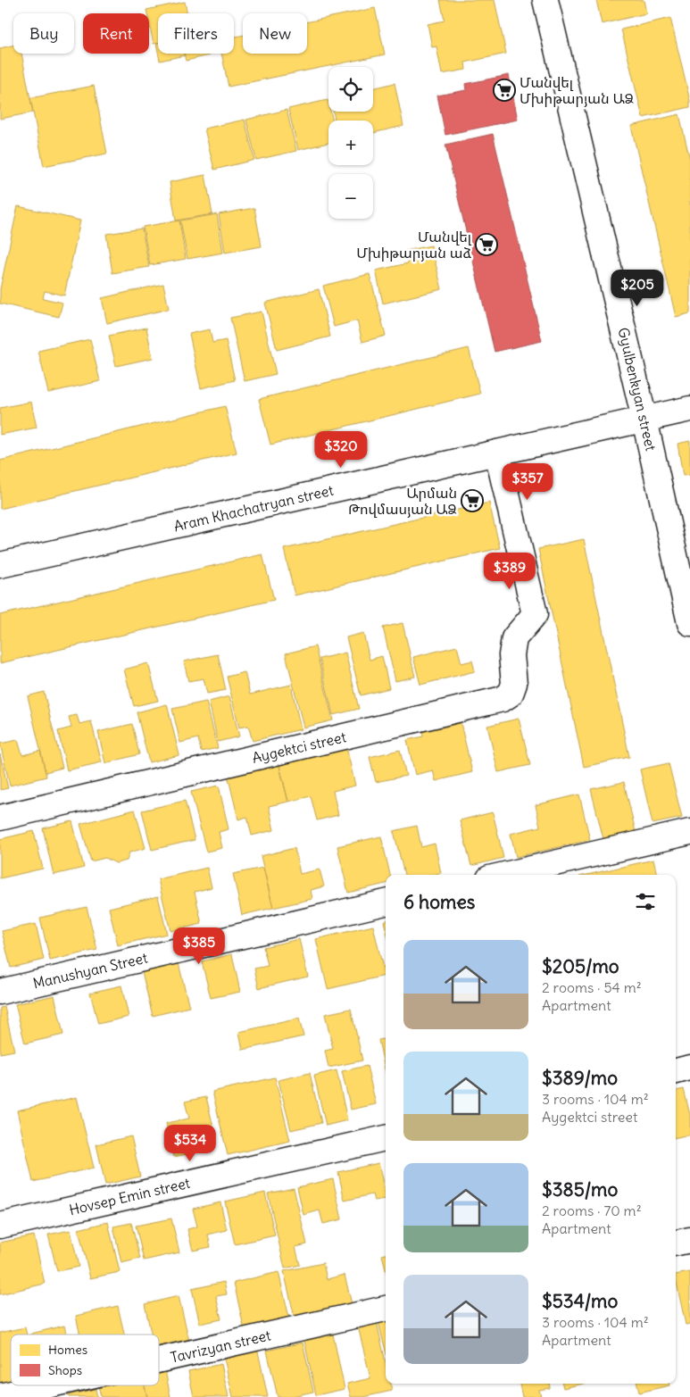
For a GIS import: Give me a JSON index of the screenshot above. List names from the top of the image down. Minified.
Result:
{"streets":{"street":["Gyulbenkyan street","Aram Khachatryan street","Aygektci street","Manushyan Street","Hovsep Emin street","Tavrizyan street"]},"crossings":[["Gyulbenkyan street","Aram Khachatryan street"],["Aram Khachatryan street","Aygektci street"]],"places":{"supermarket":["Մանվել Մխիթարյան ԱՁ","Մանվել Մխիթարյան աձ","Արման Թովմասյան ԱՁ"]},"legend":["Homes","Shops"],"page":{"chip":["Buy","Rent","Filters","New"],"map_buttons":["+","−"],"price":["$205","$320","$357","$389","$385","$534"],"heading":"6 homes","list":[{"name":"$205/mo","note":"2 rooms · 54 m² · Apartment"},{"name":"$389/mo","note":"3 rooms · 104 m² · Aygektci street"},{"name":"$385/mo","note":"2 rooms · 70 m² · Apartment"},{"name":"$534/mo","note":"3 rooms · 104 m² · Apartment"}]}}
